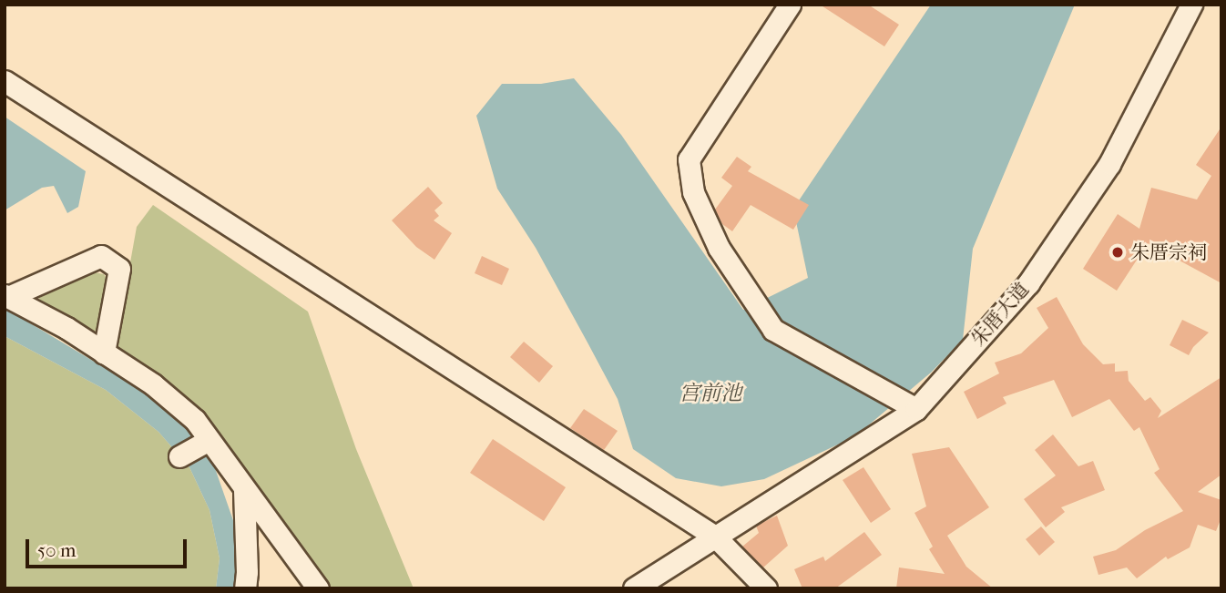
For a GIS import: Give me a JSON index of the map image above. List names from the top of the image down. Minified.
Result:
{"streets":{"street":["朱厝大道"]},"water":["宫前池"],"places":["朱厝宗祠"],"scale_bar":"50 m"}
